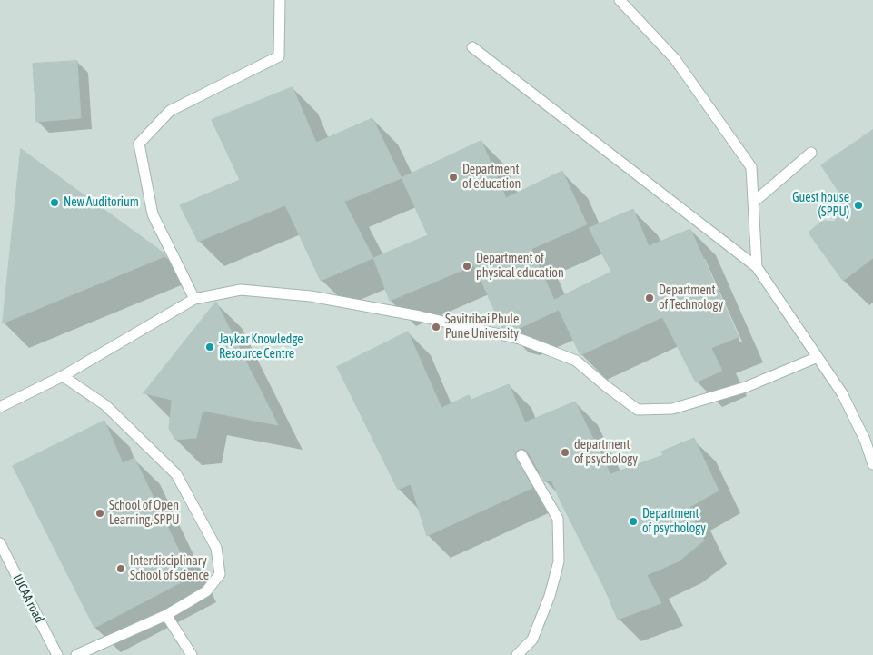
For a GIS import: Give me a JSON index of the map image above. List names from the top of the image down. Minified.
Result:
{"streets":{"lane":["IUCAA road"]},"places":["Department of education","New Auditorium","Guest house (SPPU)","Department of physical education","Department of Technology","Savitribai Phule Pune University","Jaykar Knowledge Resource Centre","department of psychology","School of Open Learning, SPPU","Department of psychology","Interdisciplinary School of science"]}
